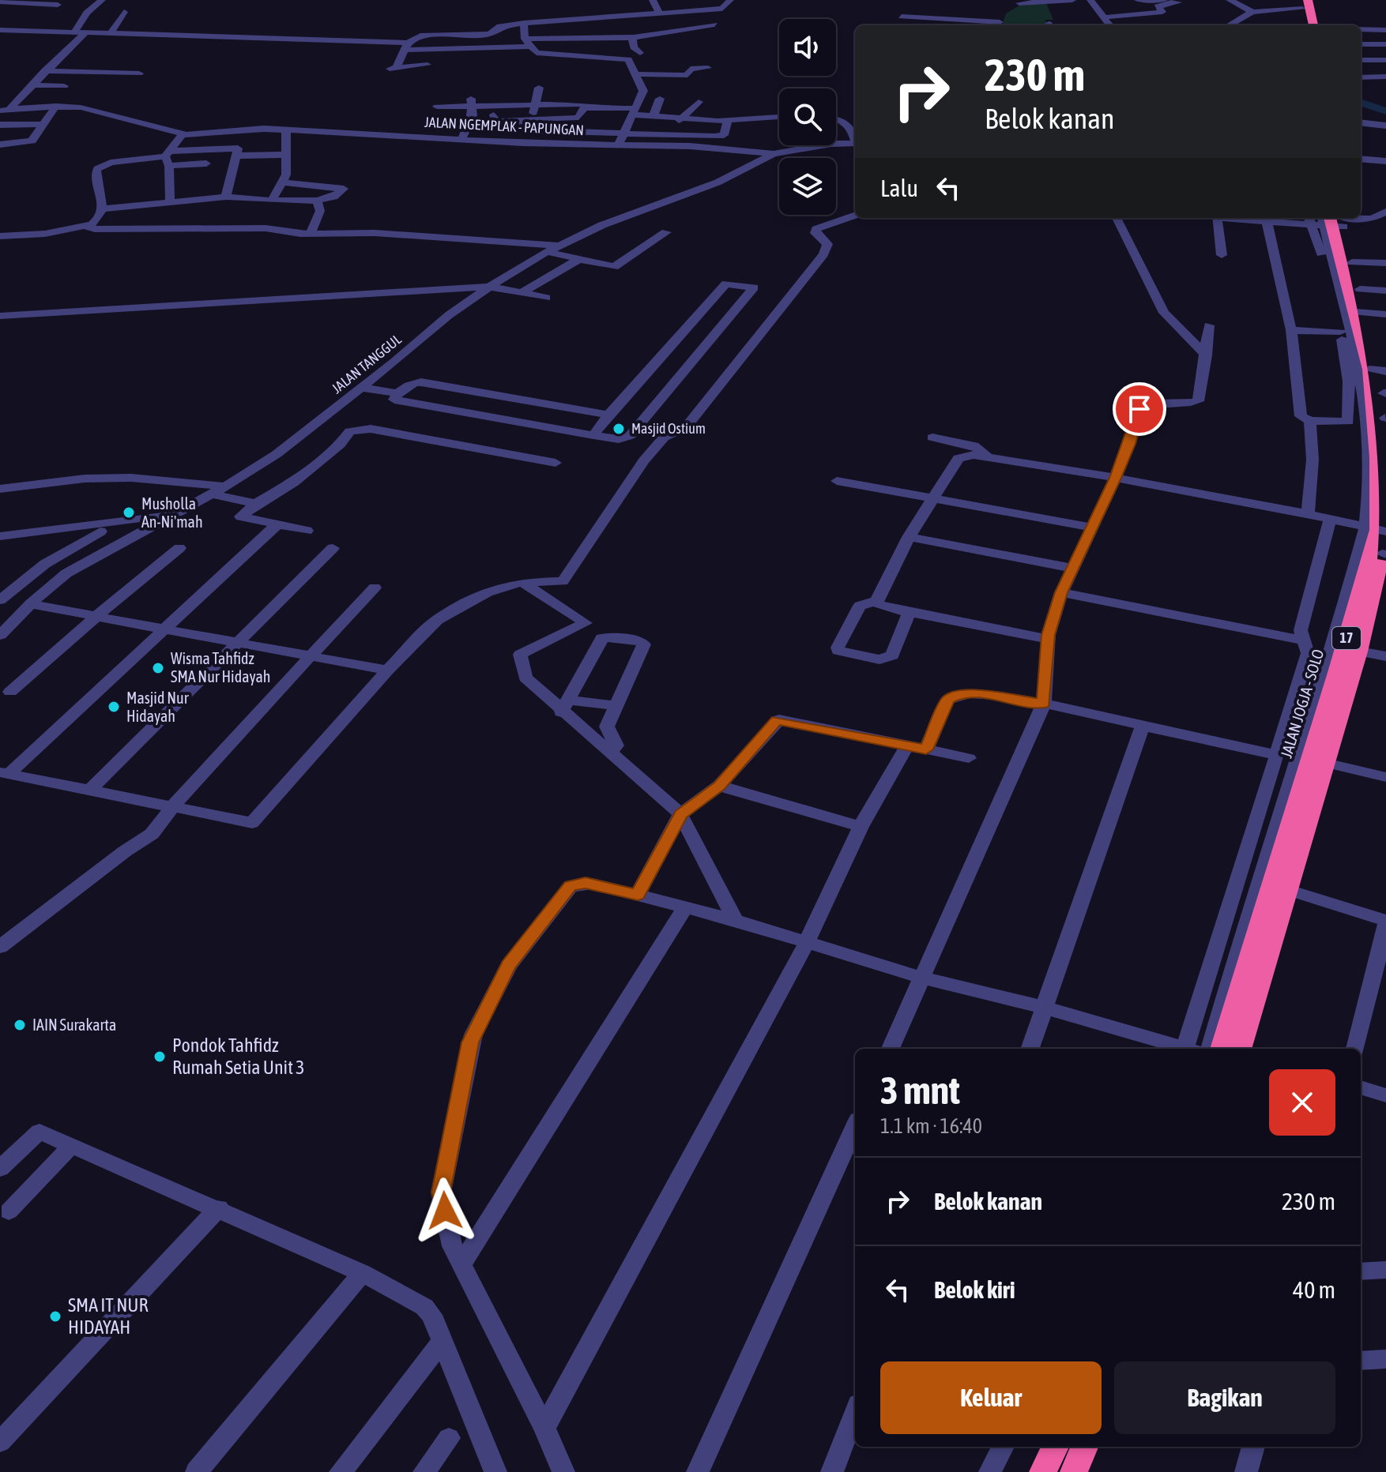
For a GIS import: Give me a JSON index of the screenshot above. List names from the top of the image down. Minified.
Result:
{"streets":{"highway":["17","JALAN JOGJA - SOLO"],"street":["JALAN NGEMPLAK - PAPUNGAN","JALAN TANGGUL"]},"crossings":[["JALAN NGEMPLAK - PAPUNGAN","JALAN TANGGUL"]],"places":["Masjid Ostium","Musholla An-Ni'mah","Wisma Tahfidz SMA Nur Hidayah","Masjid Nur Hidayah","IAIN Surakarta","Pondok Tahfidz Rumah Setia Unit 3","SMA IT NUR HIDAYAH"],"page":{"turn":["230 m","Belok kanan"],"then":"Lalu","heading":["3 mnt","1.1 km · 16:40"],"list":[{"name":"Belok kanan","value":"230 m"},{"name":"Belok kiri","value":"40 m"}],"buttons":["Keluar","Bagikan"]}}
